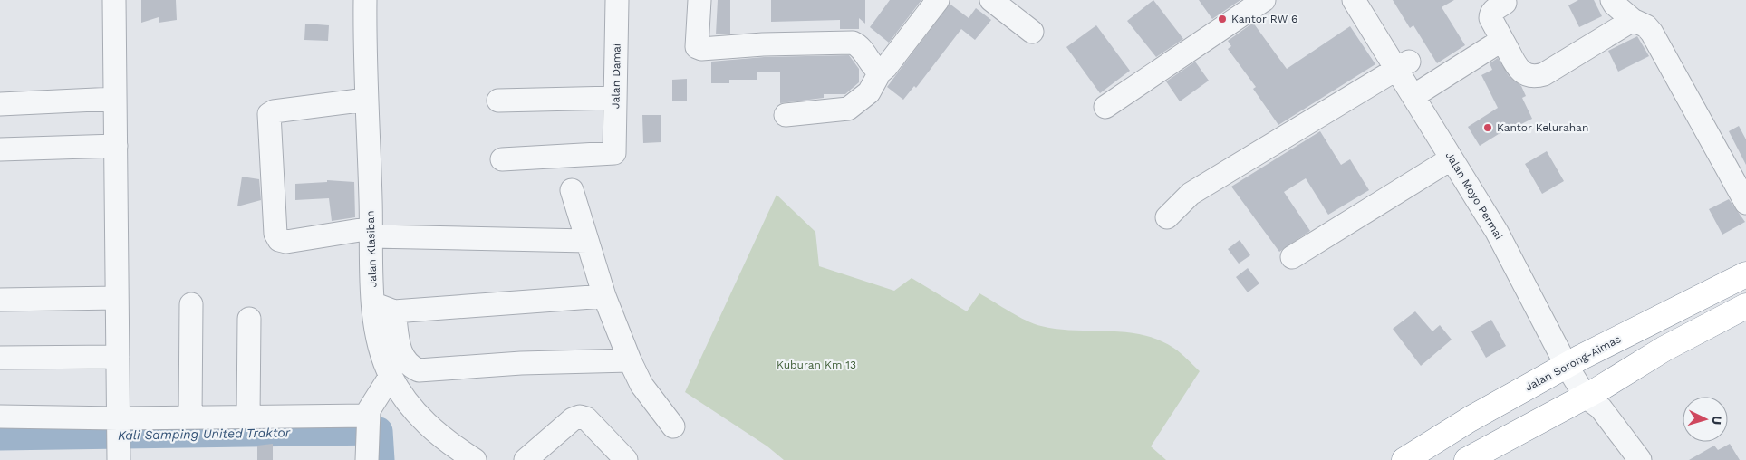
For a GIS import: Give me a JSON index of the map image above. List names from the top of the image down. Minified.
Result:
{"streets":{"highway":["Jalan Sorong-Aimas"],"street":["Jalan Damai","Jalan Moyo Permai","Jalan Klasiban"]},"crossings":[["Jalan Moyo Permai","Jalan Sorong-Aimas"]],"water":["Kali Samping United Traktor"],"parks":["Kuburan Km 13"],"places":["Kantor RW 6","Kantor Kelurahan"],"north":"right"}
